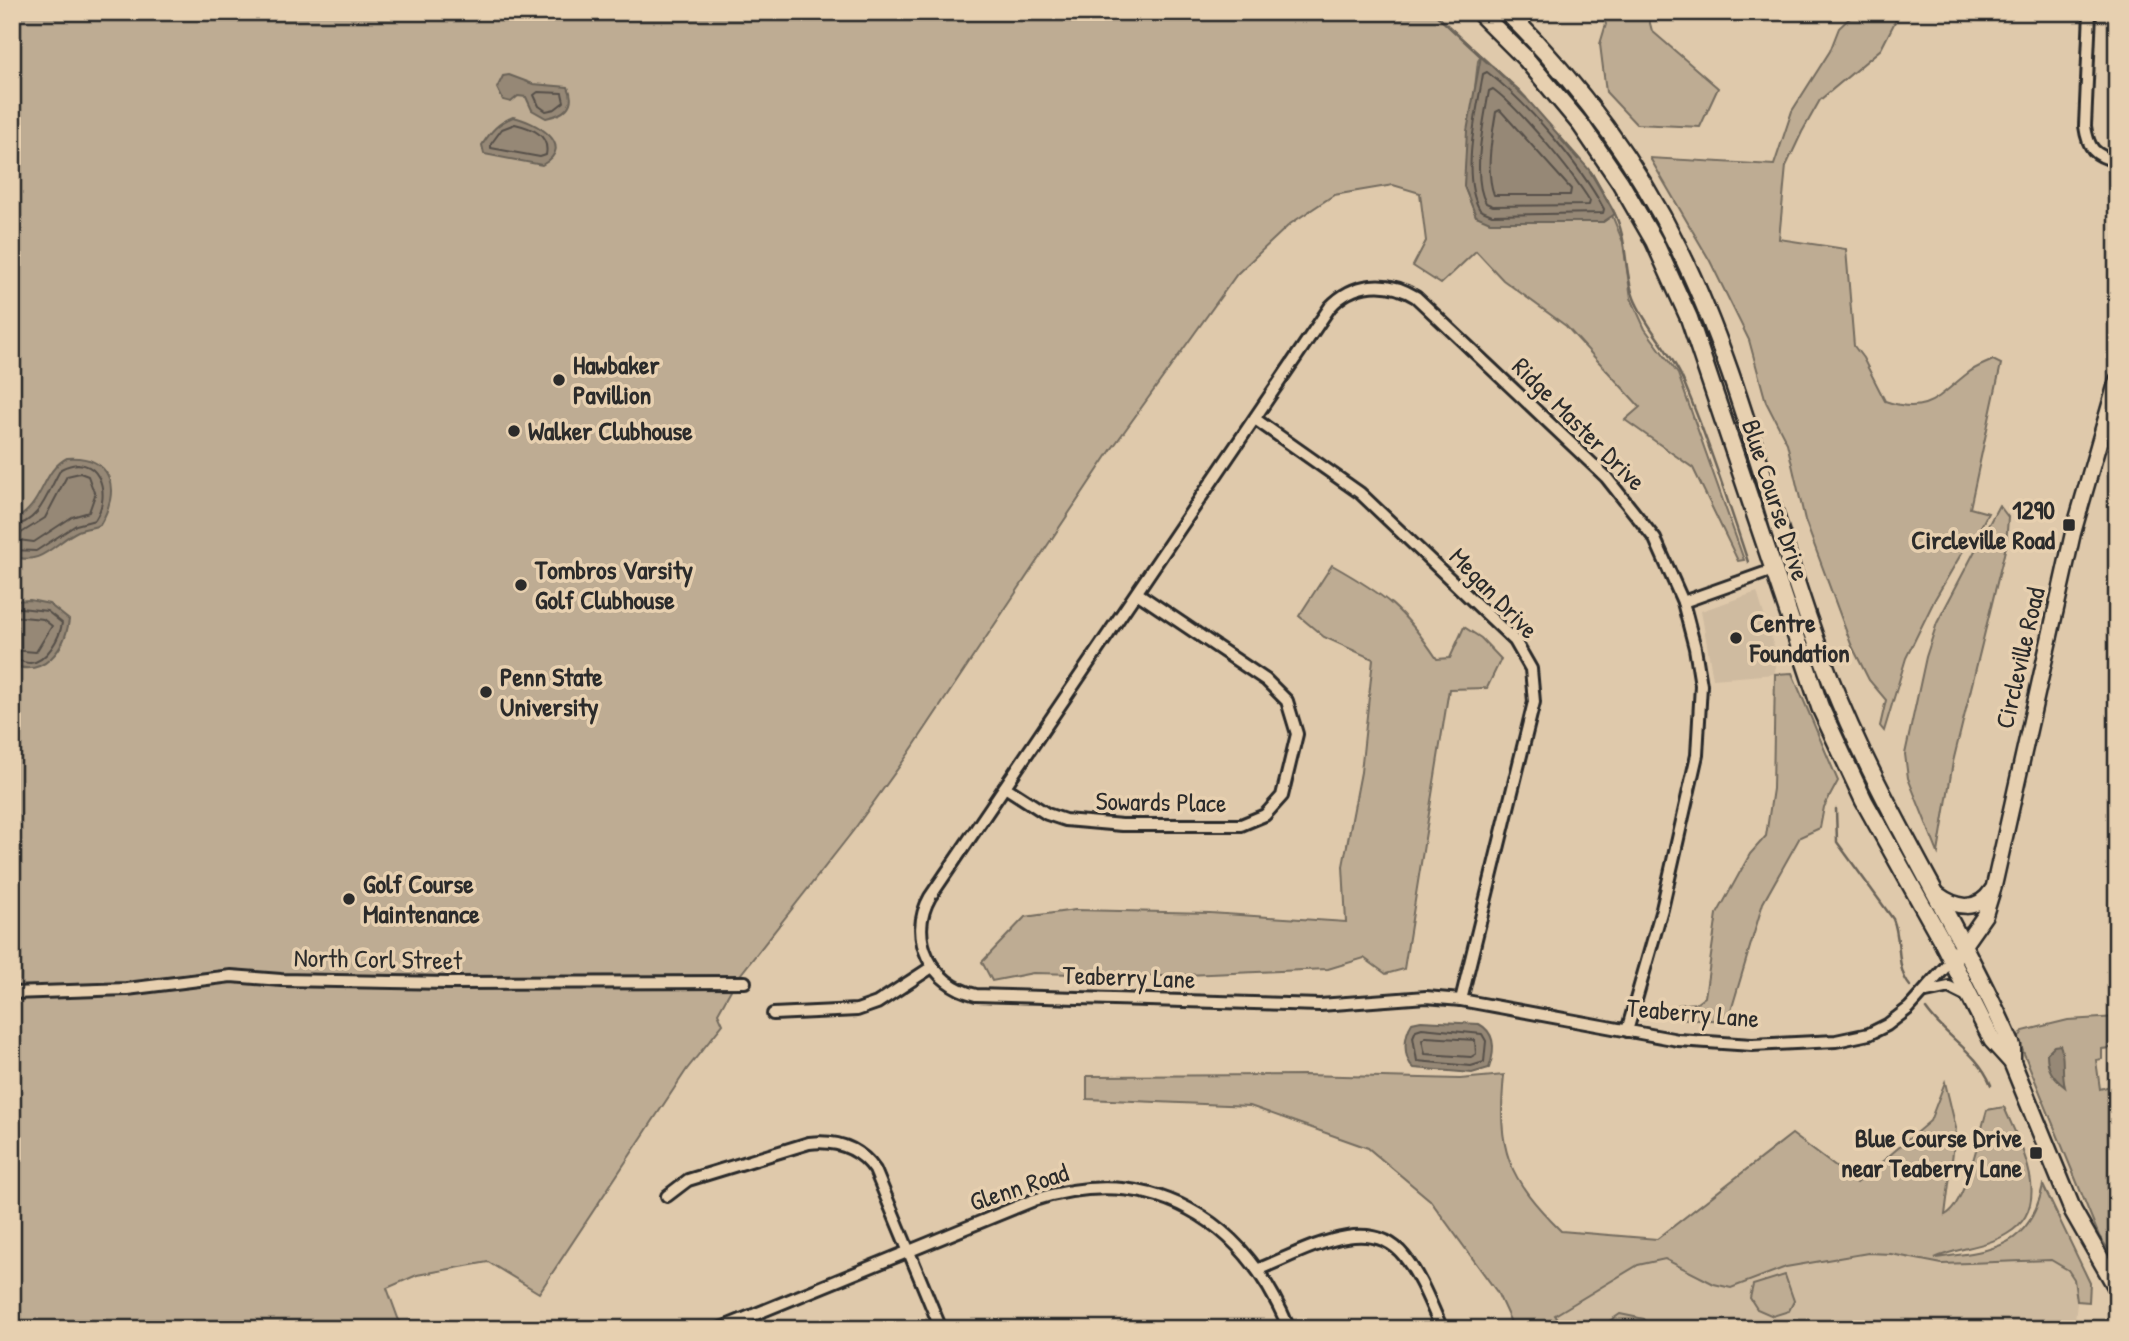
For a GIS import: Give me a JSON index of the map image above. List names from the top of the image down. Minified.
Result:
{"streets":{"main road":["Blue Course Drive"],"street":["Ridge Master Drive","Megan Drive","Circleville Road","Sowards Place","North Corl Street","Teaberry Lane","Glenn Road"]},"crossings":[["Ridge Master Drive","Megan Drive"],["Ridge Master Drive","Teaberry Lane"],["Blue Course Drive","Circleville Road"],["Blue Course Drive","Teaberry Lane"],["Megan Drive","Teaberry Lane"],["Circleville Road","Teaberry Lane"]],"places":{"other":["Hawbaker Pavillion","Walker Clubhouse","Tombros Varsity Golf Clubhouse","Centre Foundation","Penn State University","Golf Course Maintenance"],"transit":["1290 Circleville Road","Blue Course Drive near Teaberry Lane"]}}
